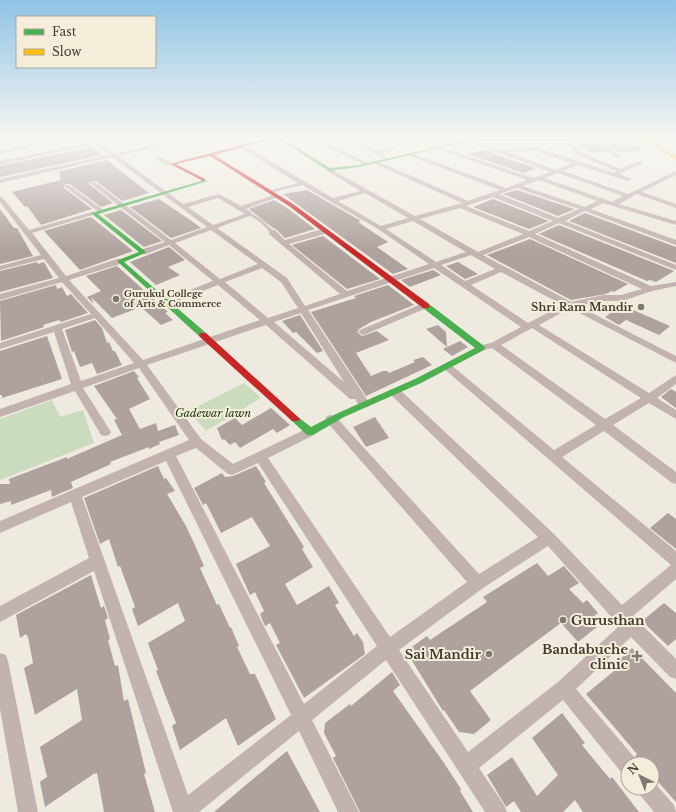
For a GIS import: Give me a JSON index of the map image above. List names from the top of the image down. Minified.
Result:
{"parks":["Gadewar lawn"],"places":{"other":["Gurukul College of Arts & Commerce","Shri Ram Mandir","Gurusthan","Sai Mandir"],"health":["Bandabuche clinic"]},"legend":["Fast","Slow"],"north":"top left"}
